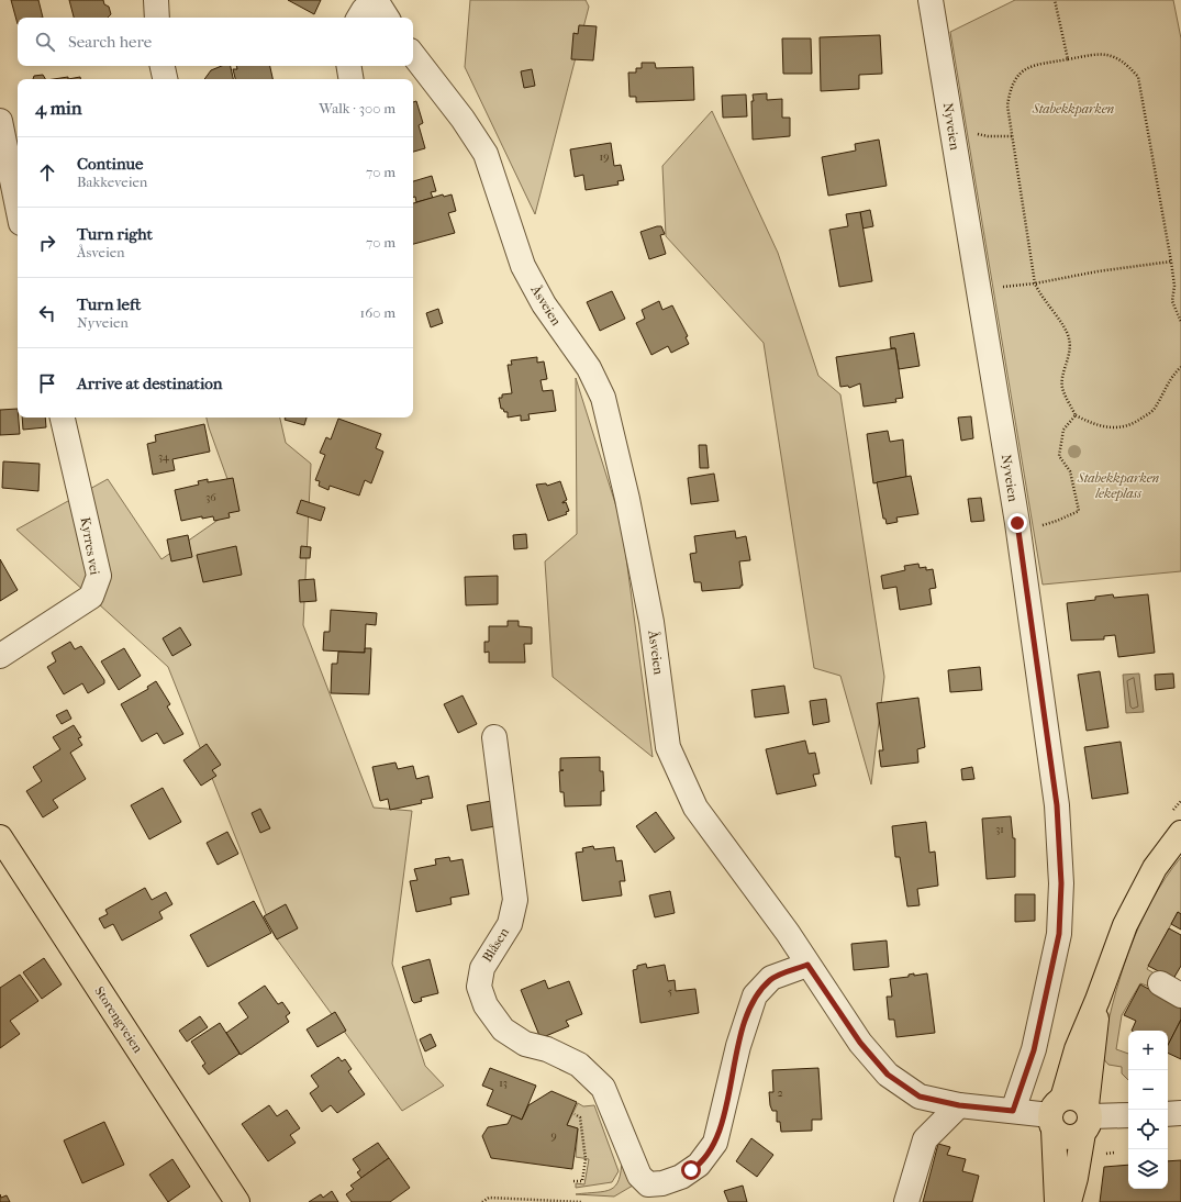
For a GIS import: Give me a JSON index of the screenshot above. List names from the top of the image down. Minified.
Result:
{"streets":{"main road":["Storengveien"],"street":["Nyveien","Åsveien","Kyrres vei","Blåsen"]},"crossings":[["Nyveien","Åsveien"],["Åsveien","Blåsen"]],"parks":["Stabekkparken","Stabekkparken lekeplass"],"house_numbers":["19","34","36","31","5","13","2","9"],"page":{"search":"Search here","heading":["4 min","Walk · 300 m"],"list":[["Continue","Bakkeveien","70 m"],["Turn right","Åsveien","70 m"],["Turn left","Nyveien","160 m"],"Arrive at destination"],"map_buttons":["+","−"]}}
